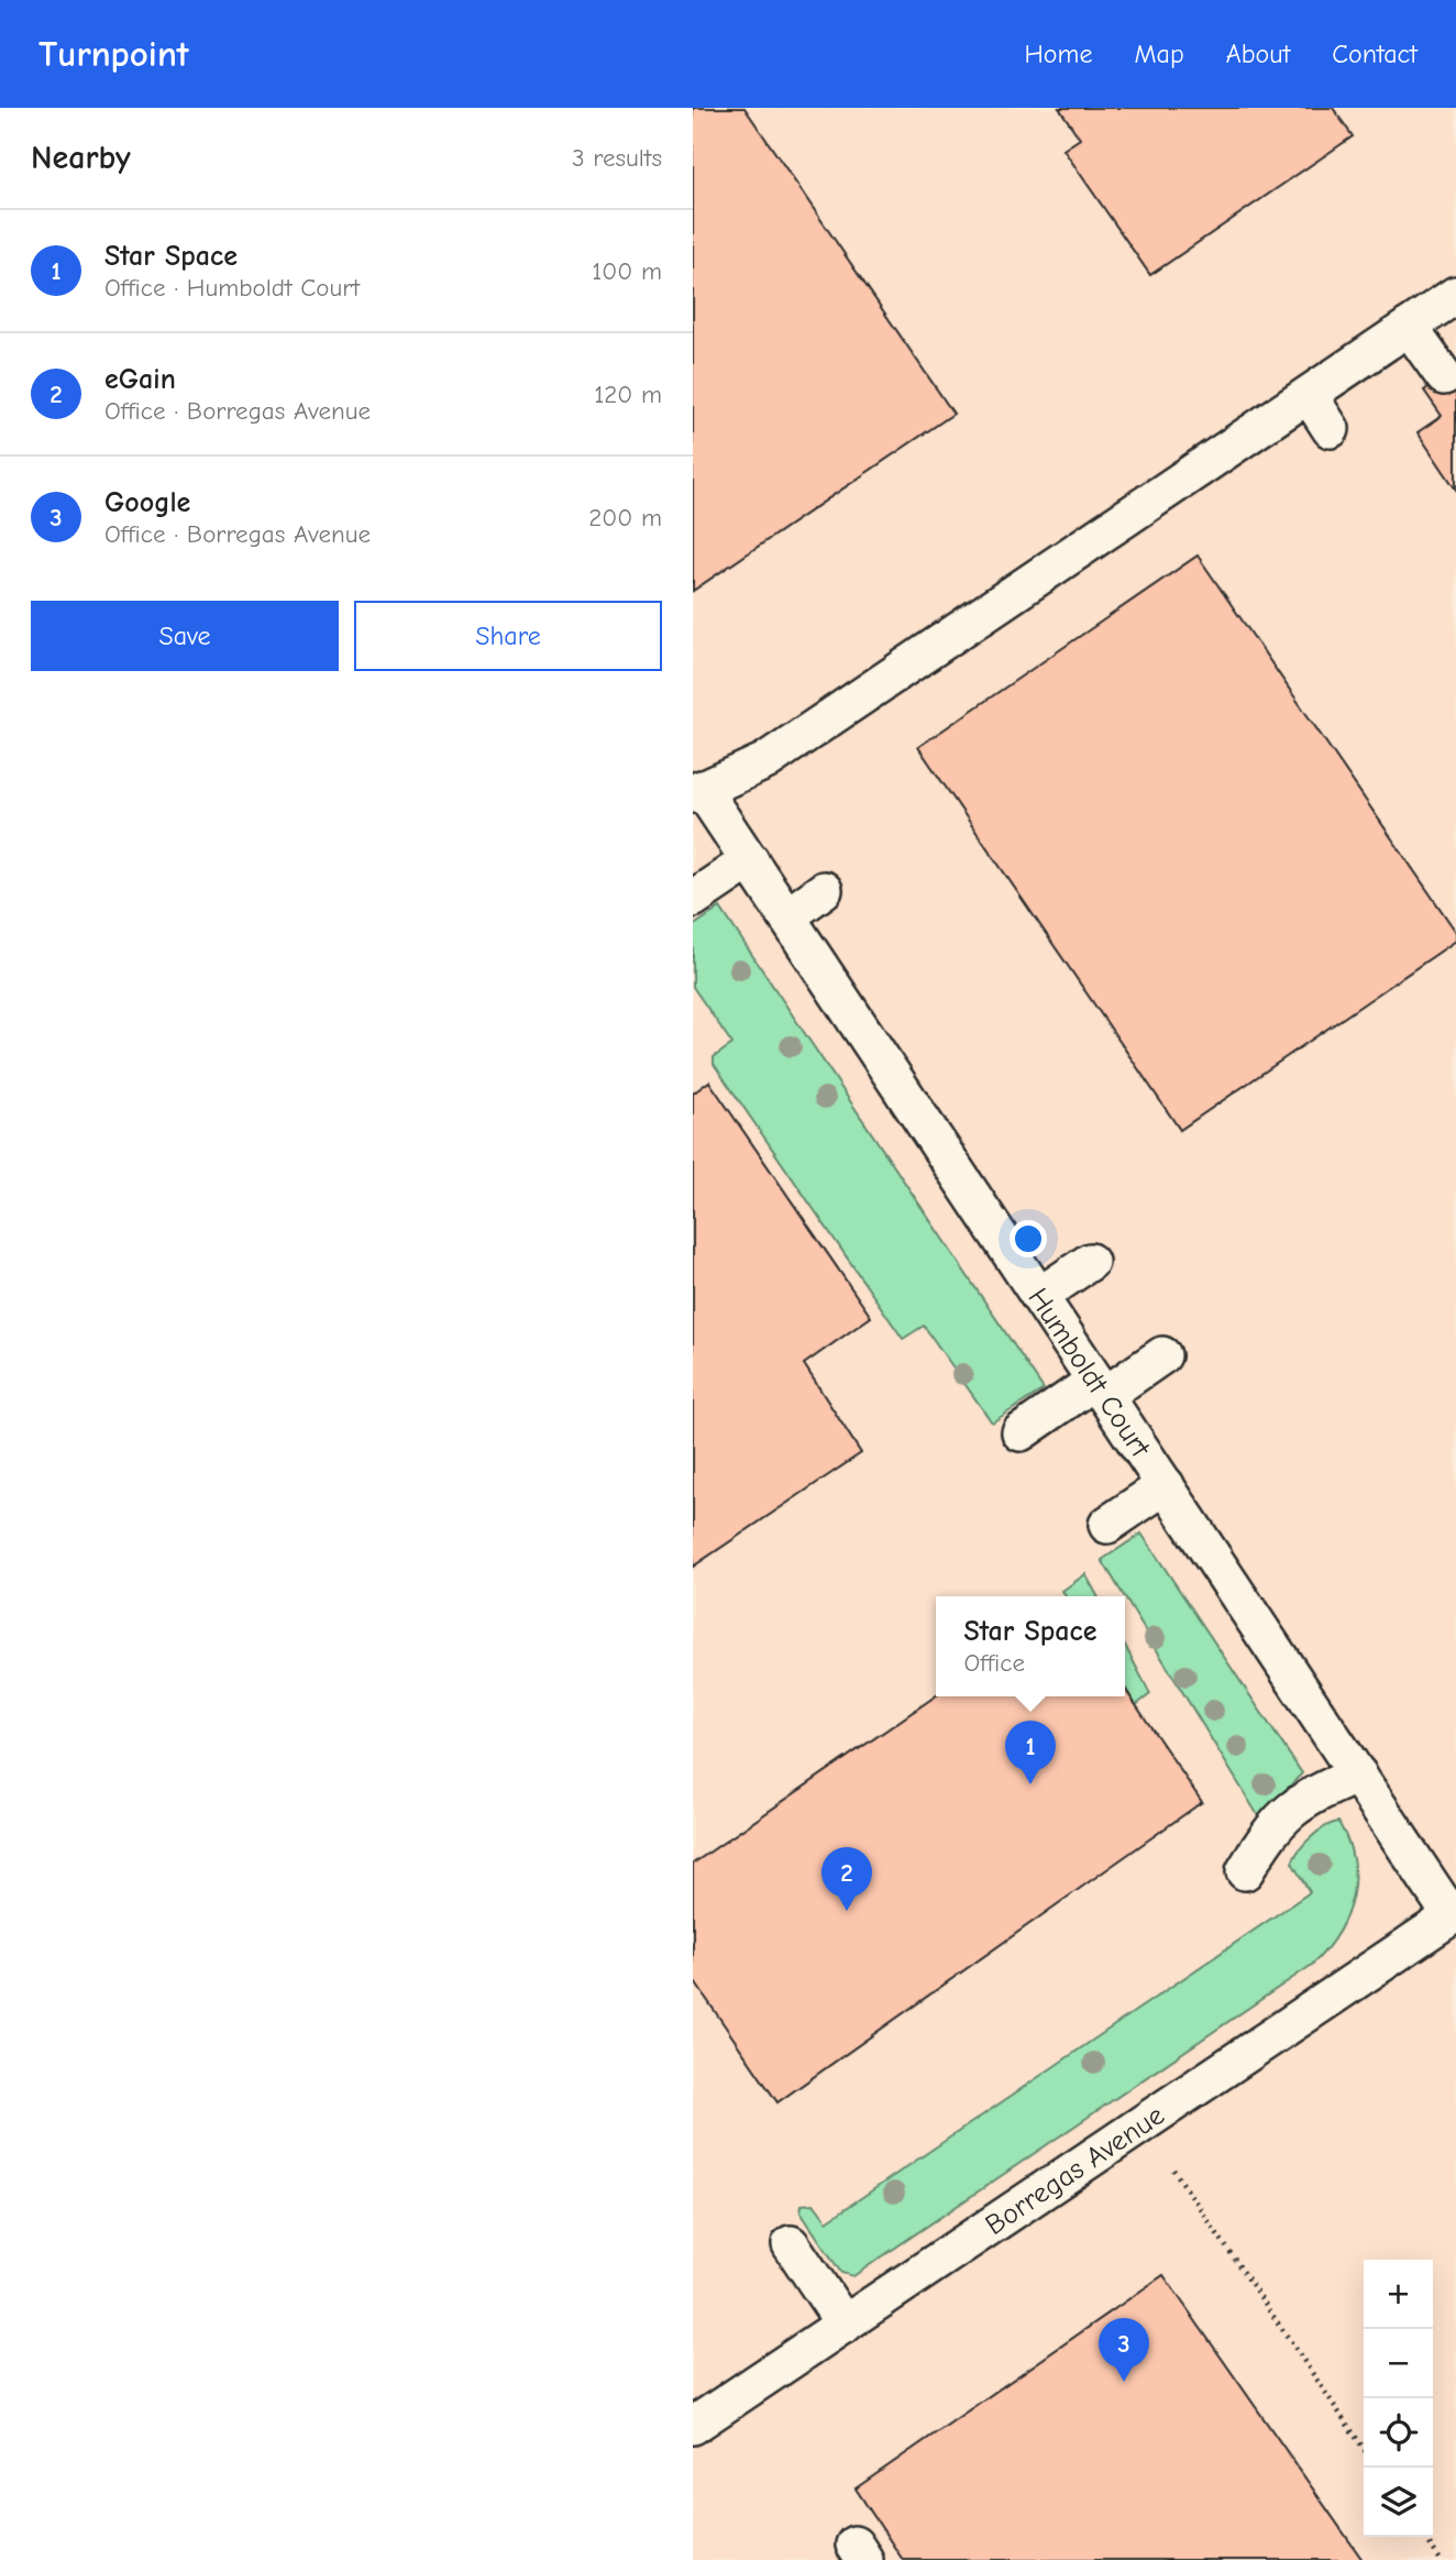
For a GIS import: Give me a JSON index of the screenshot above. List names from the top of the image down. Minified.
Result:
{"streets":{"street":["Humboldt Court","Borregas Avenue"]},"crossings":[["Humboldt Court","Borregas Avenue"]],"page":{"header":"Turnpoint","nav":["Home","Map","About","Contact"],"heading":["Nearby","3 results"],"list":[{"mark":"1","name":"Star Space","note":"Office · Humboldt Court","value":"100 m"},{"mark":"2","name":"eGain","note":"Office · Borregas Avenue","value":"120 m"},{"mark":"3","name":"Google","note":"Office · Borregas Avenue","value":"200 m"}],"buttons":["Save","Share"],"popup":["Star Space","Office"],"pins":["1","2","3"],"map_buttons":["+","−"]}}
